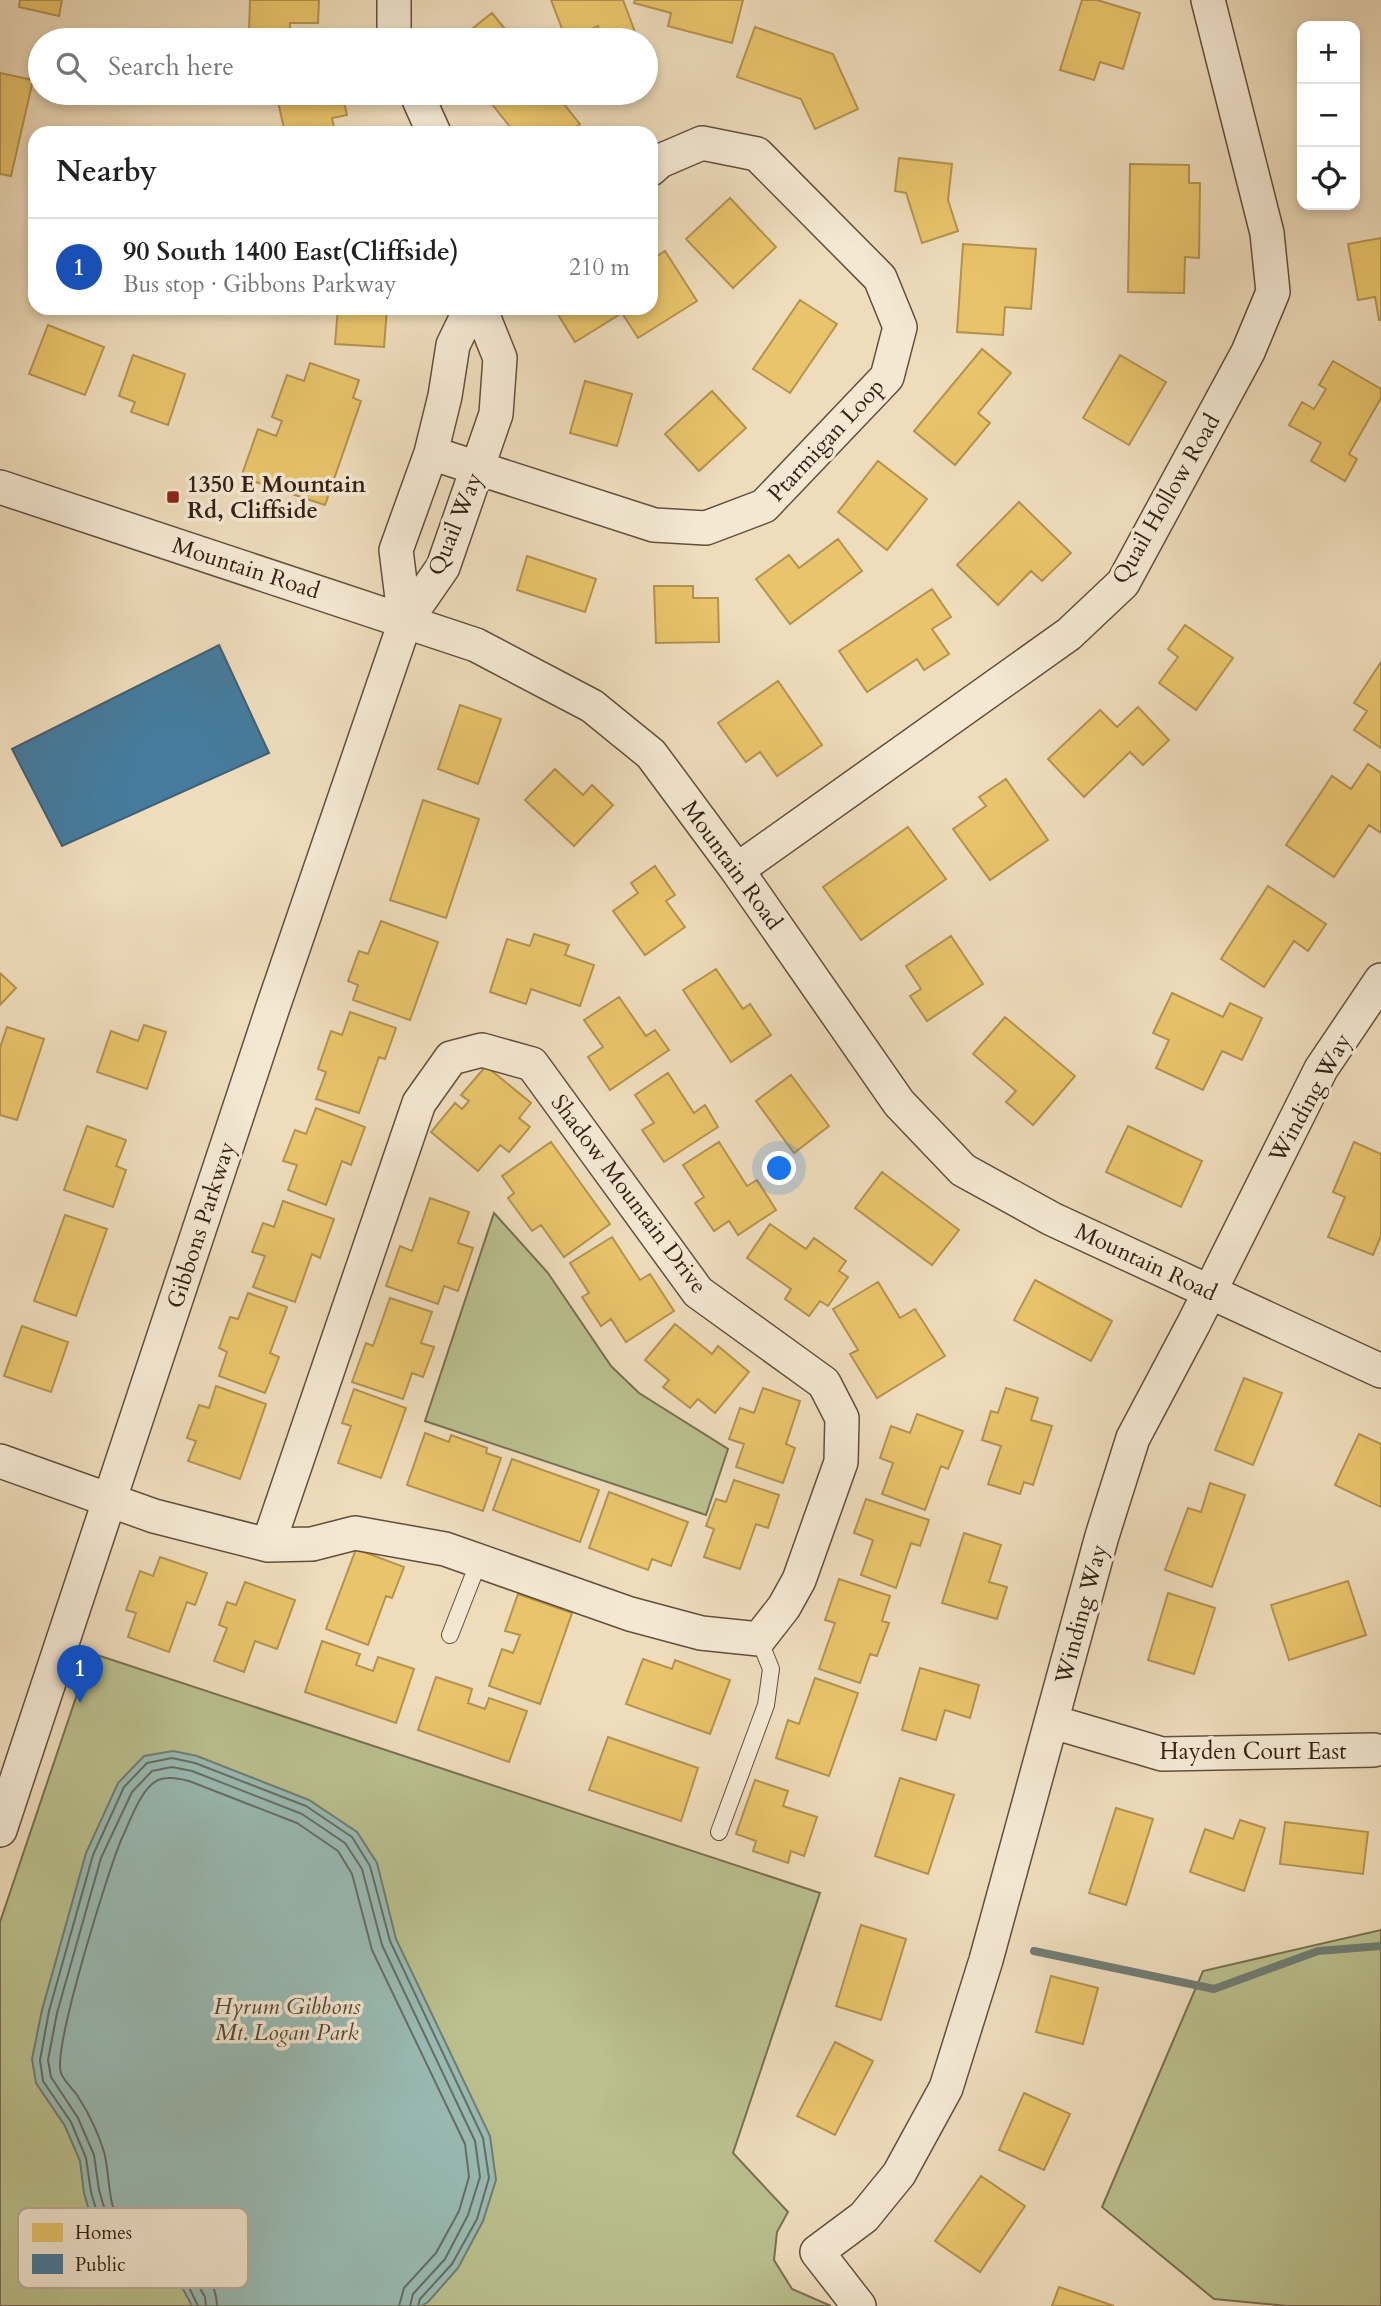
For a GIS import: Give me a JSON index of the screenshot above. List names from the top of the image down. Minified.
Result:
{"streets":{"street":["Ptarmigan Loop","Quail Hollow Road","Quail Way","Mountain Road","Winding Way","Shadow Mountain Drive","Gibbons Parkway","Hayden Court East"]},"crossings":[["Ptarmigan Loop","Quail Way"],["Quail Hollow Road","Mountain Road"],["Quail Way","Mountain Road"],["Quail Way","Gibbons Parkway"],["Mountain Road","Winding Way"],["Mountain Road","Gibbons Parkway"],["Winding Way","Hayden Court East"]],"parks":["Hyrum Gibbons Mt. Logan Park"],"places":{"transit":["1350 E Mountain Rd, Cliffside"]},"legend":["Homes","Public"],"page":{"map_buttons":["+","−"],"search":"Search here","heading":"Nearby","list":[{"mark":"1","name":"90 South 1400 East(Cliffside)","note":"Bus stop · Gibbons Parkway","value":"210 m"}],"pins":"1"}}
